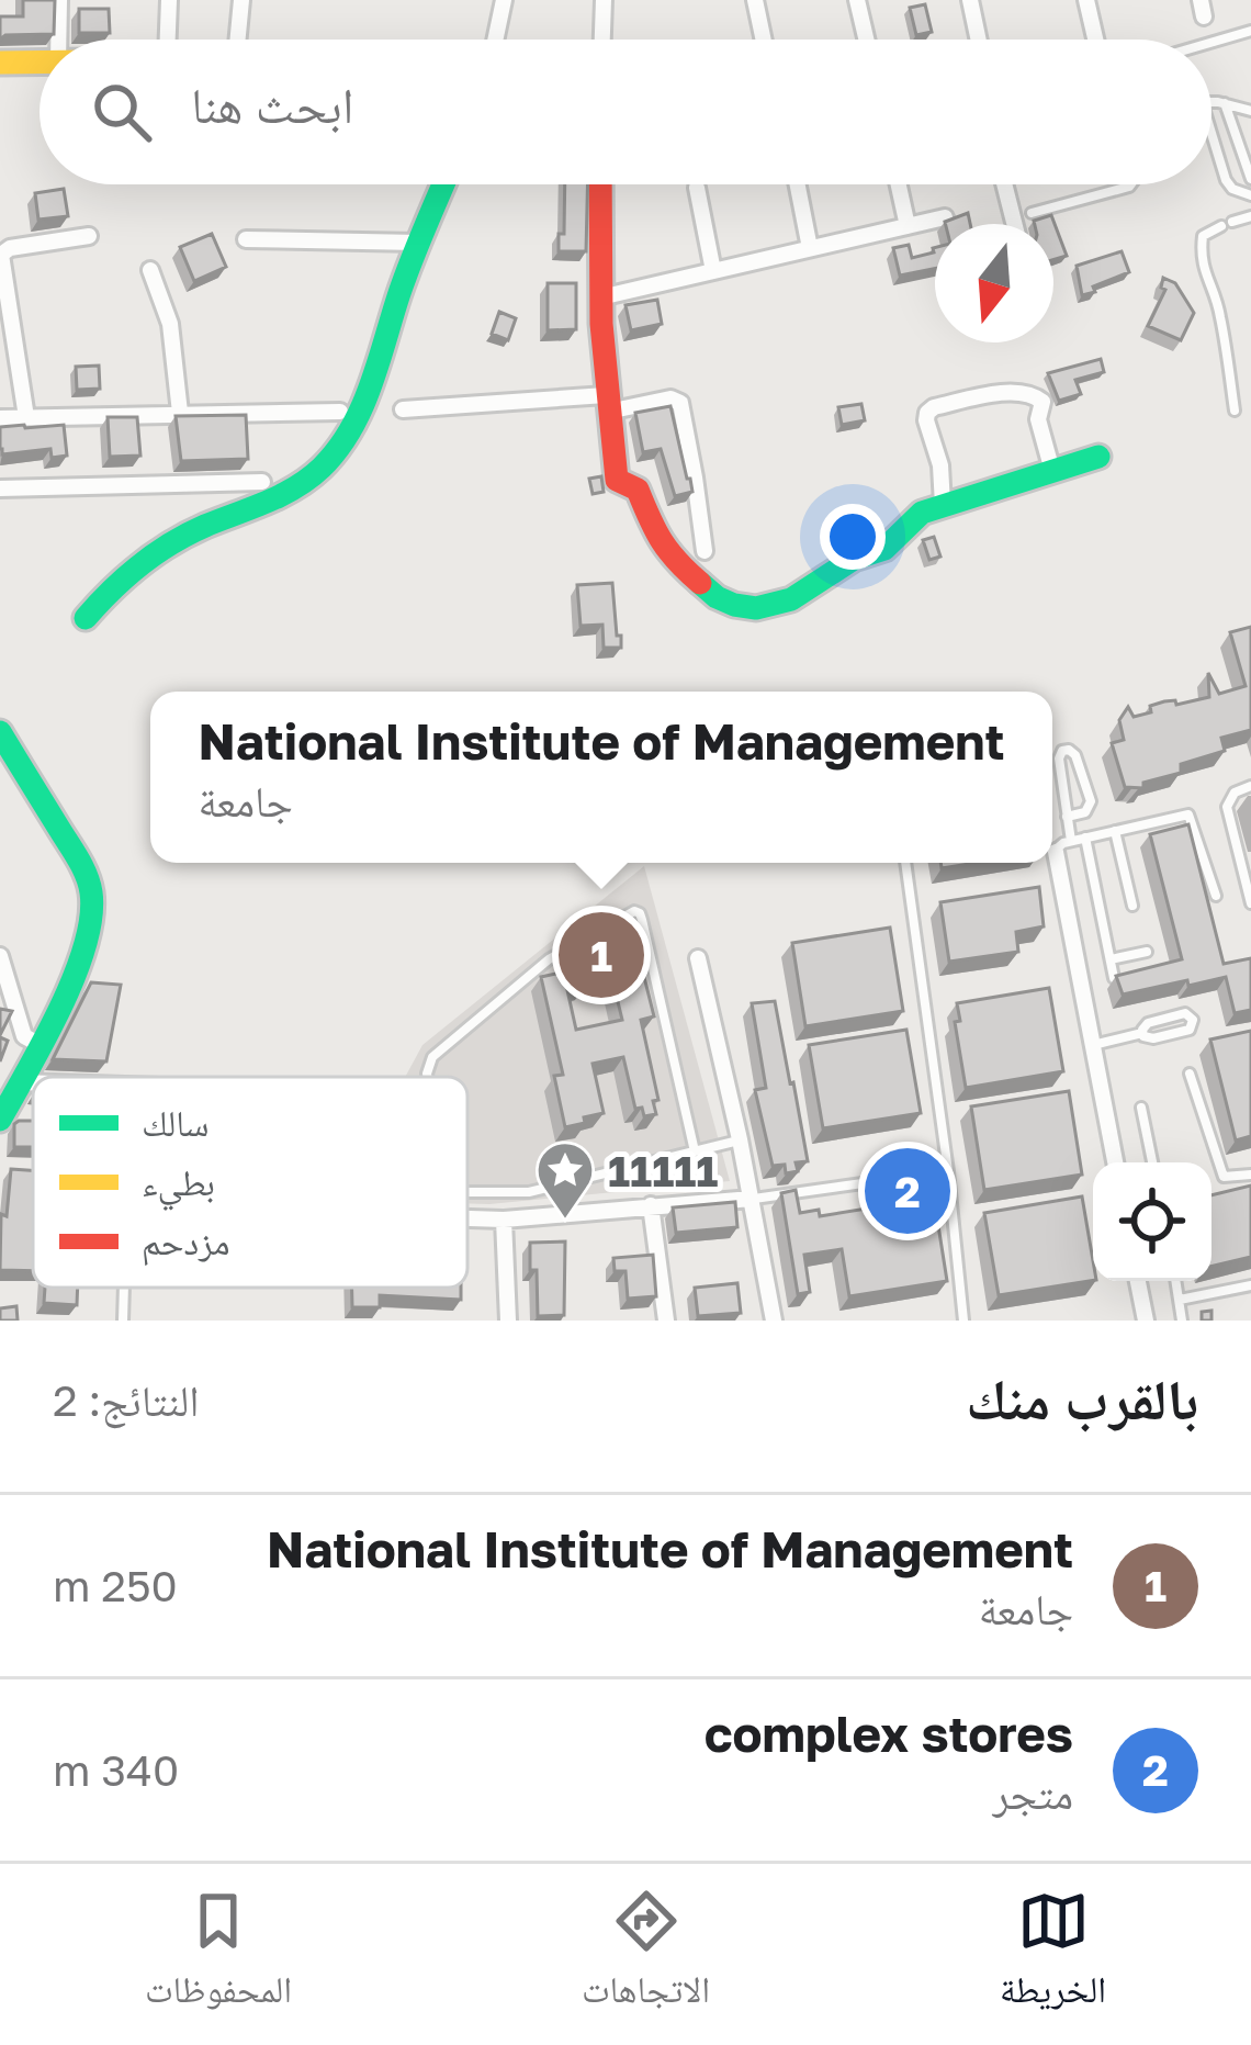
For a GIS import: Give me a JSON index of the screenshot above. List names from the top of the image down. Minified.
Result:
{"places":{"place":["11111"]},"legend":["سالك","بطيء","مزدحم"],"north":"bottom","page":{"search":"ابحث هنا","popup":["National Institute of Management","جامعة"],"pins":["1","2"],"heading":["بالقرب منك","النتائج: 2"],"list":[{"mark":"1","name":"National Institute of Management","note":"جامعة","value":"250 m"},{"mark":"2","name":"complex stores","note":"متجر","value":"340 m"}],"nav":["الخريطة","الاتجاهات","المحفوظات"]}}
